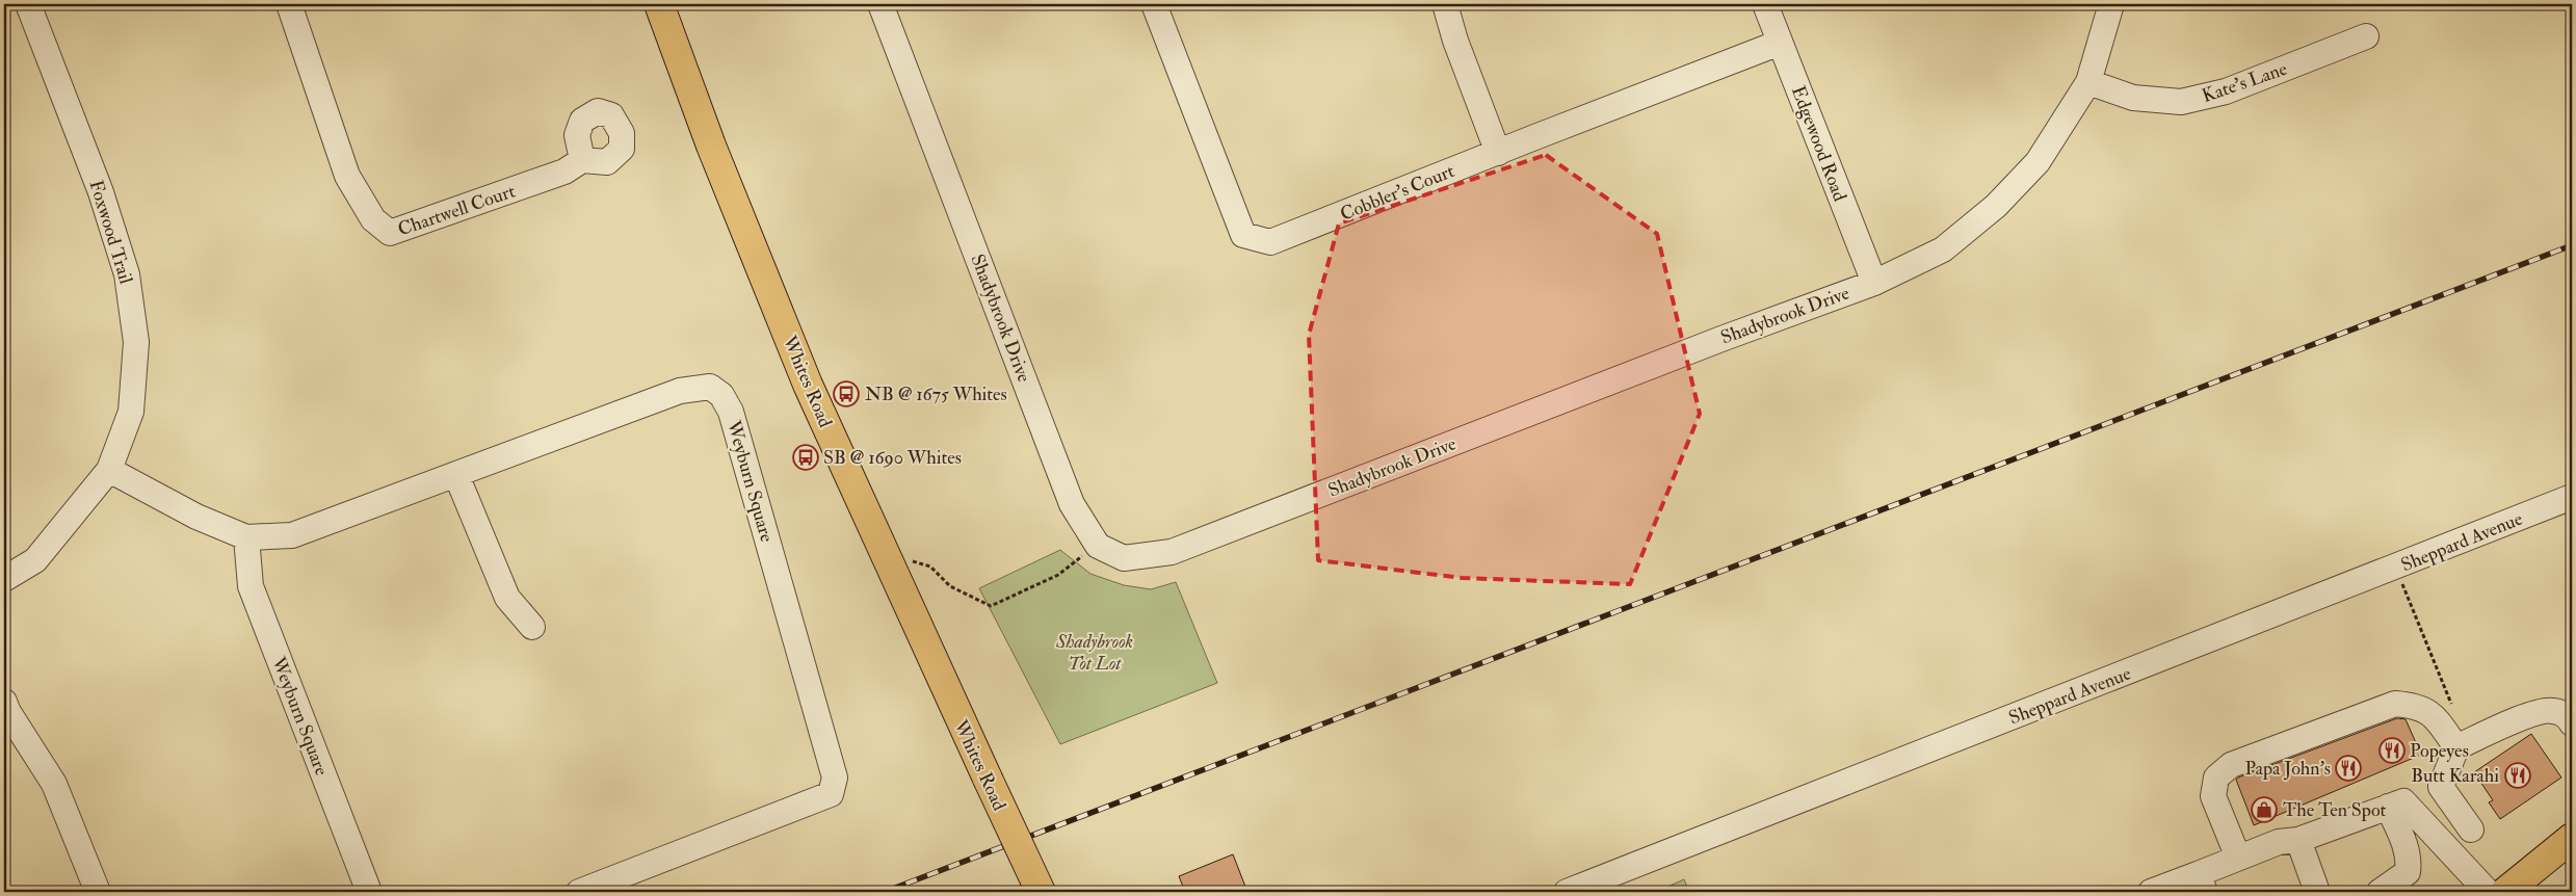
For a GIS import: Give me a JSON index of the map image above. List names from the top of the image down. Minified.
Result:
{"streets":{"main road":["Whites Road"],"street":["Kate's Lane","Edgewood Road","Cobbler's Court","Chartwell Court","Foxwood Trail","Shadybrook Drive","Weyburn Square","Sheppard Avenue"]},"crossings":[["Kate's Lane","Shadybrook Drive"],["Edgewood Road","Cobbler's Court"],["Edgewood Road","Shadybrook Drive"],["Foxwood Trail","Weyburn Square"]],"parks":["Shadybrook Tot Lot"],"places":{"bus stop":["NB @ 1675 Whites","SB @ 1690 Whites"],"restaurant":["Popeyes","Papa John's","Butt Karahi"],"shop":["The Ten Spot"]}}
